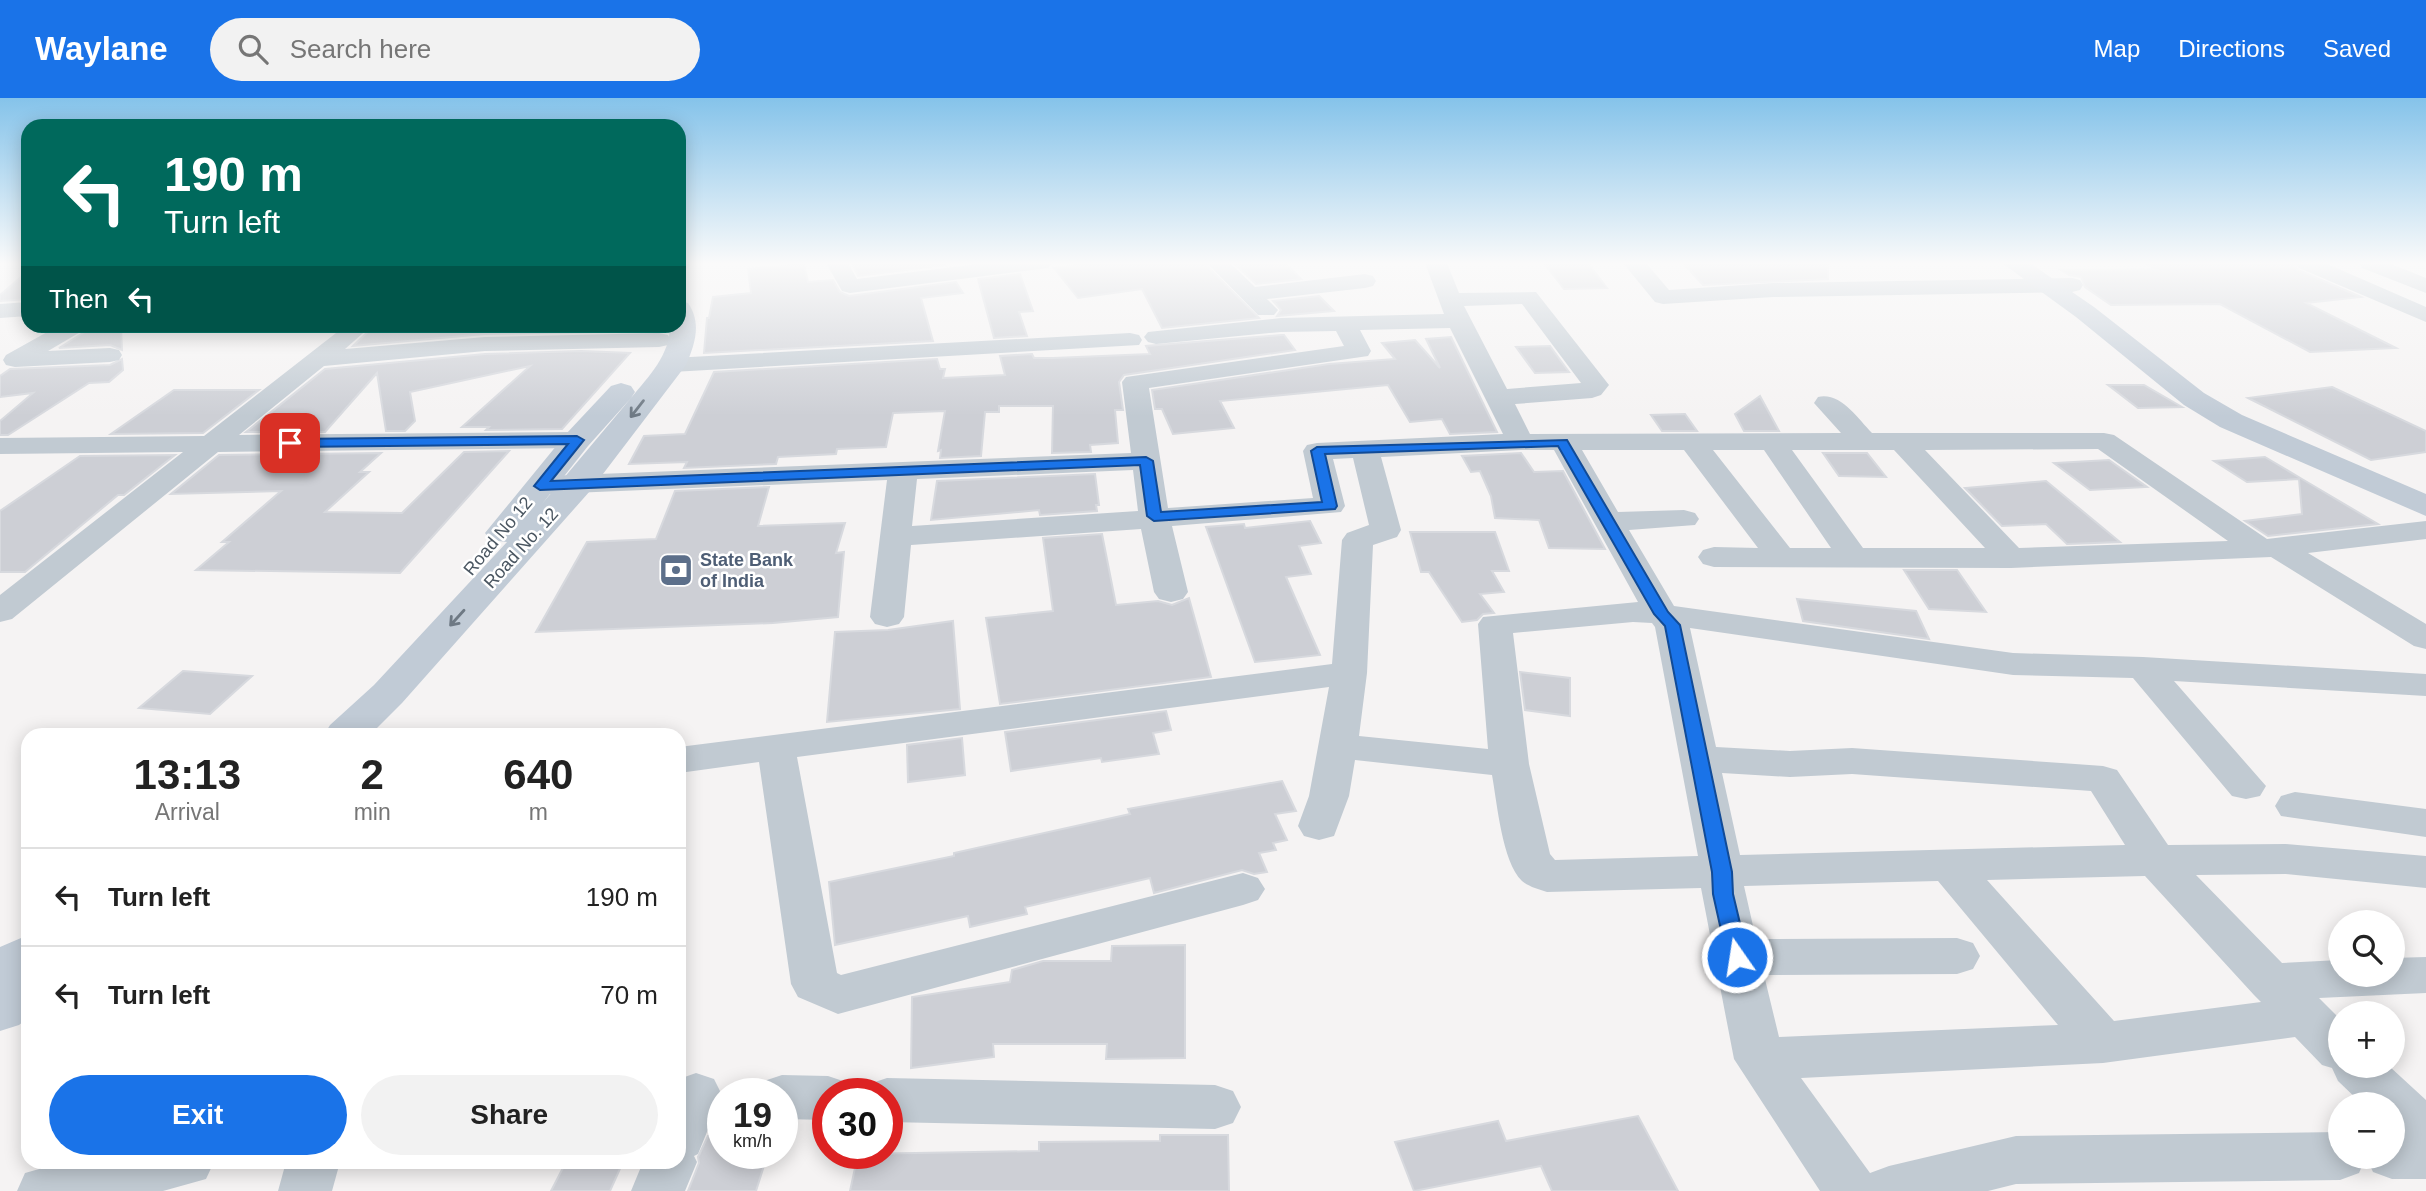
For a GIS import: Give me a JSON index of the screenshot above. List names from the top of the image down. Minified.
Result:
{"streets":{"main road":["Road No 12","Road No. 12"]},"crossings":[["Road No 12","Road No. 12"]],"one_way":["Road No. 12"],"places":{"bank":["State Bank of India"]},"page":{"header":"Waylane","search":"Search here","nav":["Map","Directions","Saved"],"turn":["190 m","Turn left"],"then":"Then","eta":["13:13","Arrival","2","min","640","m"],"list":[{"name":"Turn left","value":"190 m"},{"name":"Turn left","value":"70 m"}],"map_buttons":["+","−"],"buttons":["Exit","Share"],"speed":"19 km/h","limit":"30"}}
